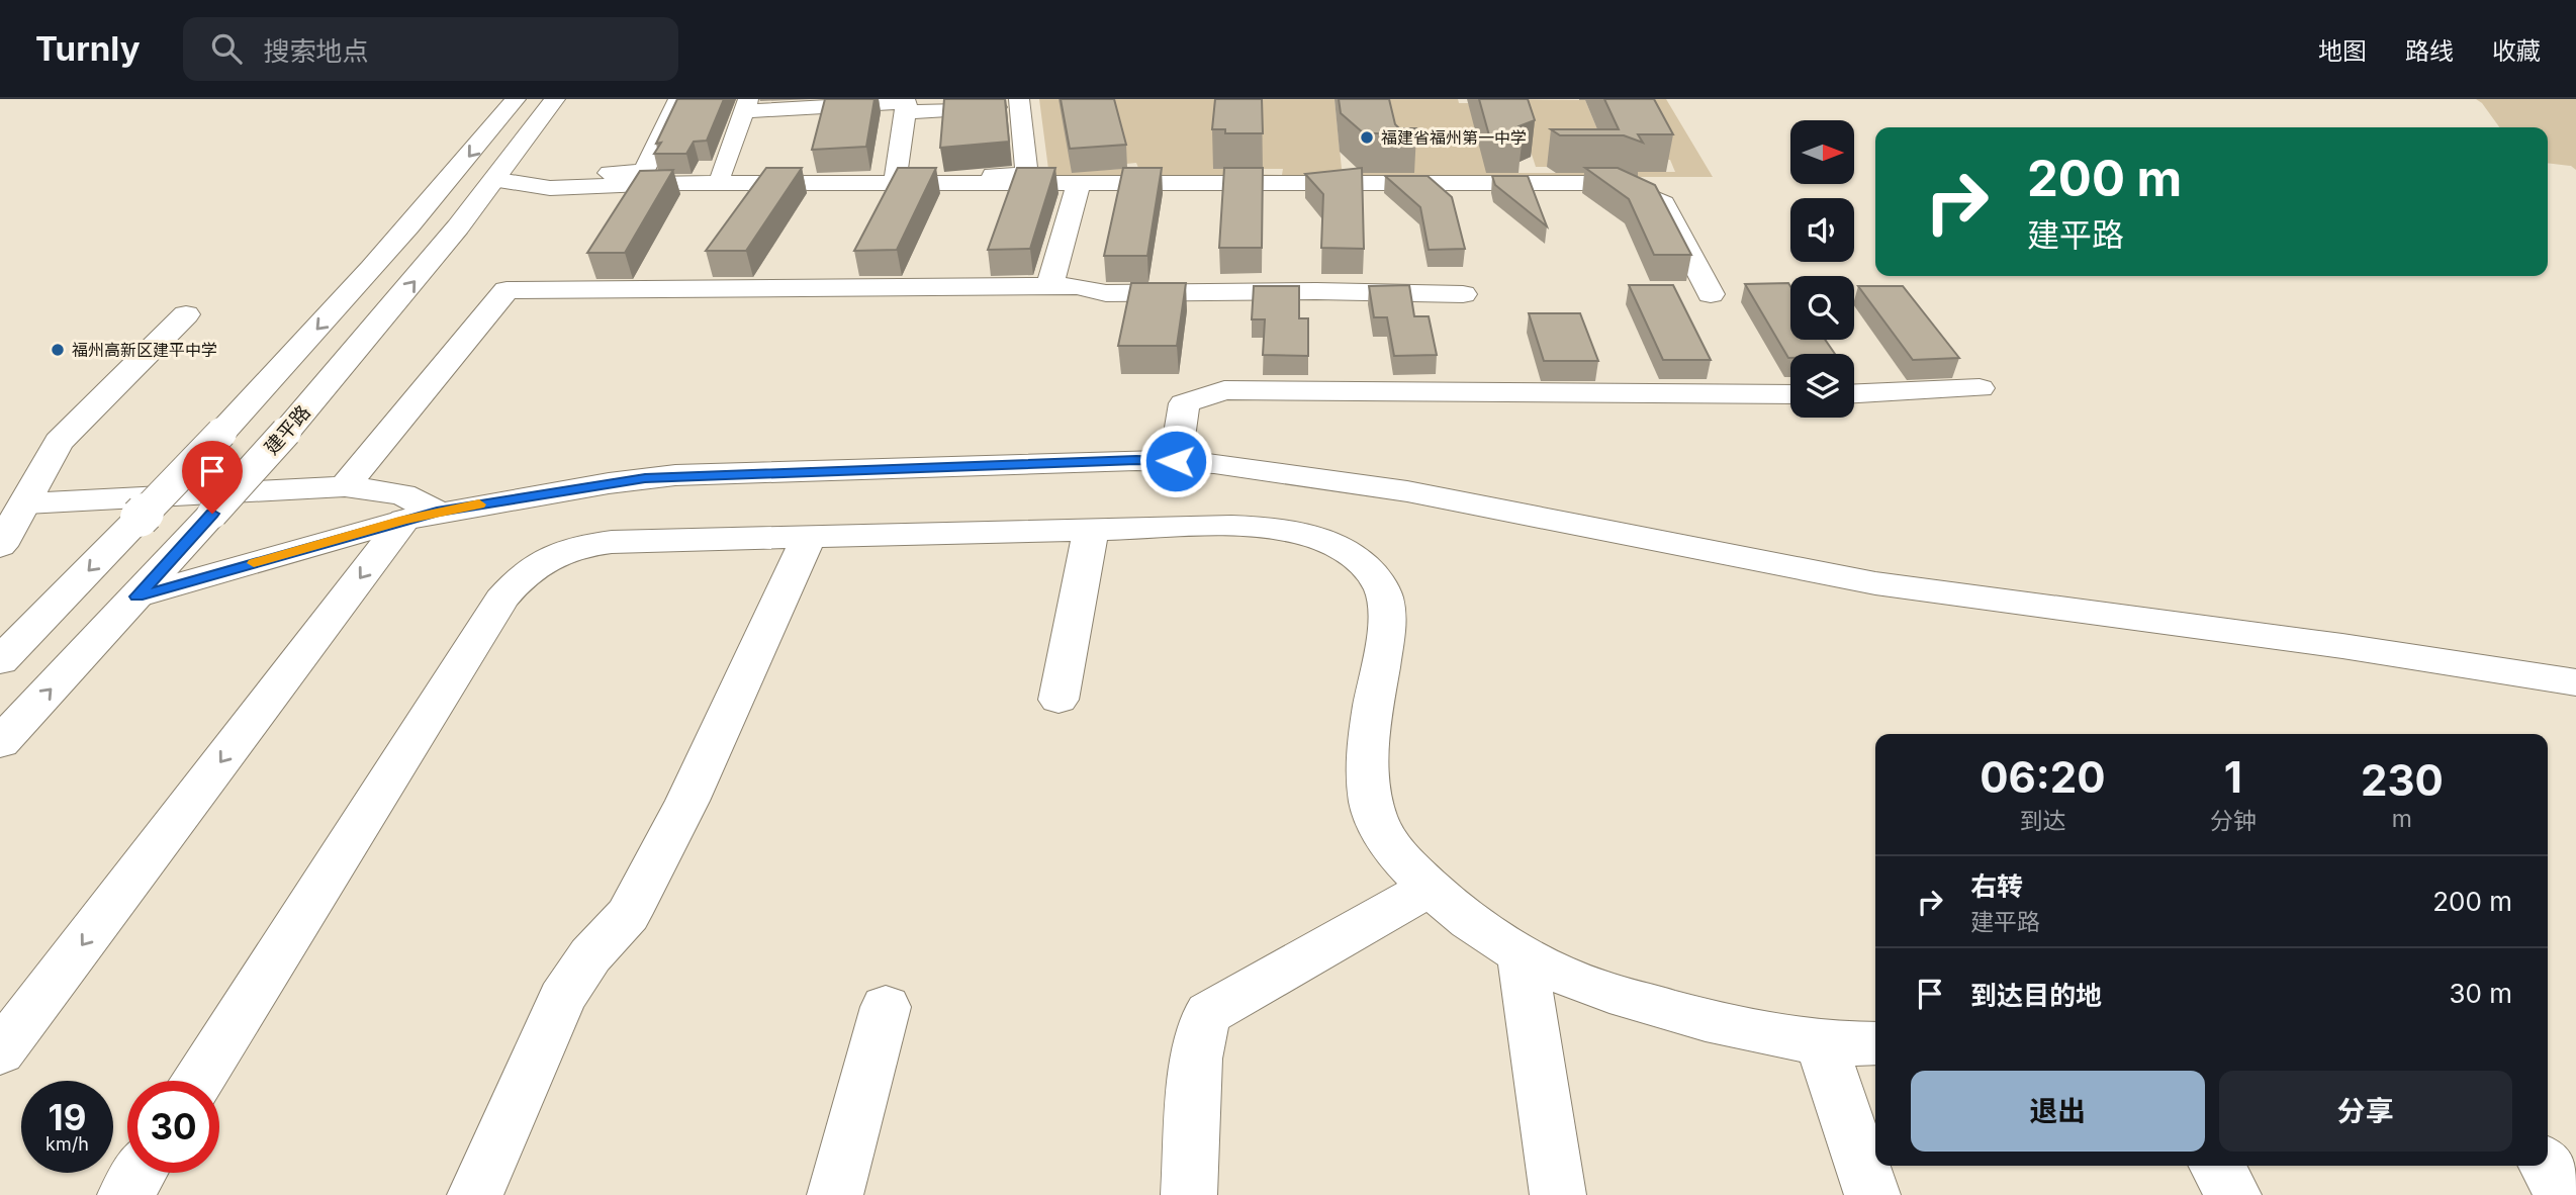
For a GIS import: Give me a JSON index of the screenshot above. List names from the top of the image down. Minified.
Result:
{"streets":{"main road":["建平路"]},"places":["福建省福州第一中学","福州高新区建平中学"],"north":"right","page":{"header":"Turnly","search":"搜索地点","nav":["地图","路线","收藏"],"turn":["200 m","建平路"],"eta":["06:20","到达","1","分钟","230","m"],"list":[{"name":"右转","note":"建平路","value":"200 m"},{"name":"到达目的地","value":"30 m"}],"buttons":["退出","分享"],"speed":"19 km/h","limit":"30"}}
